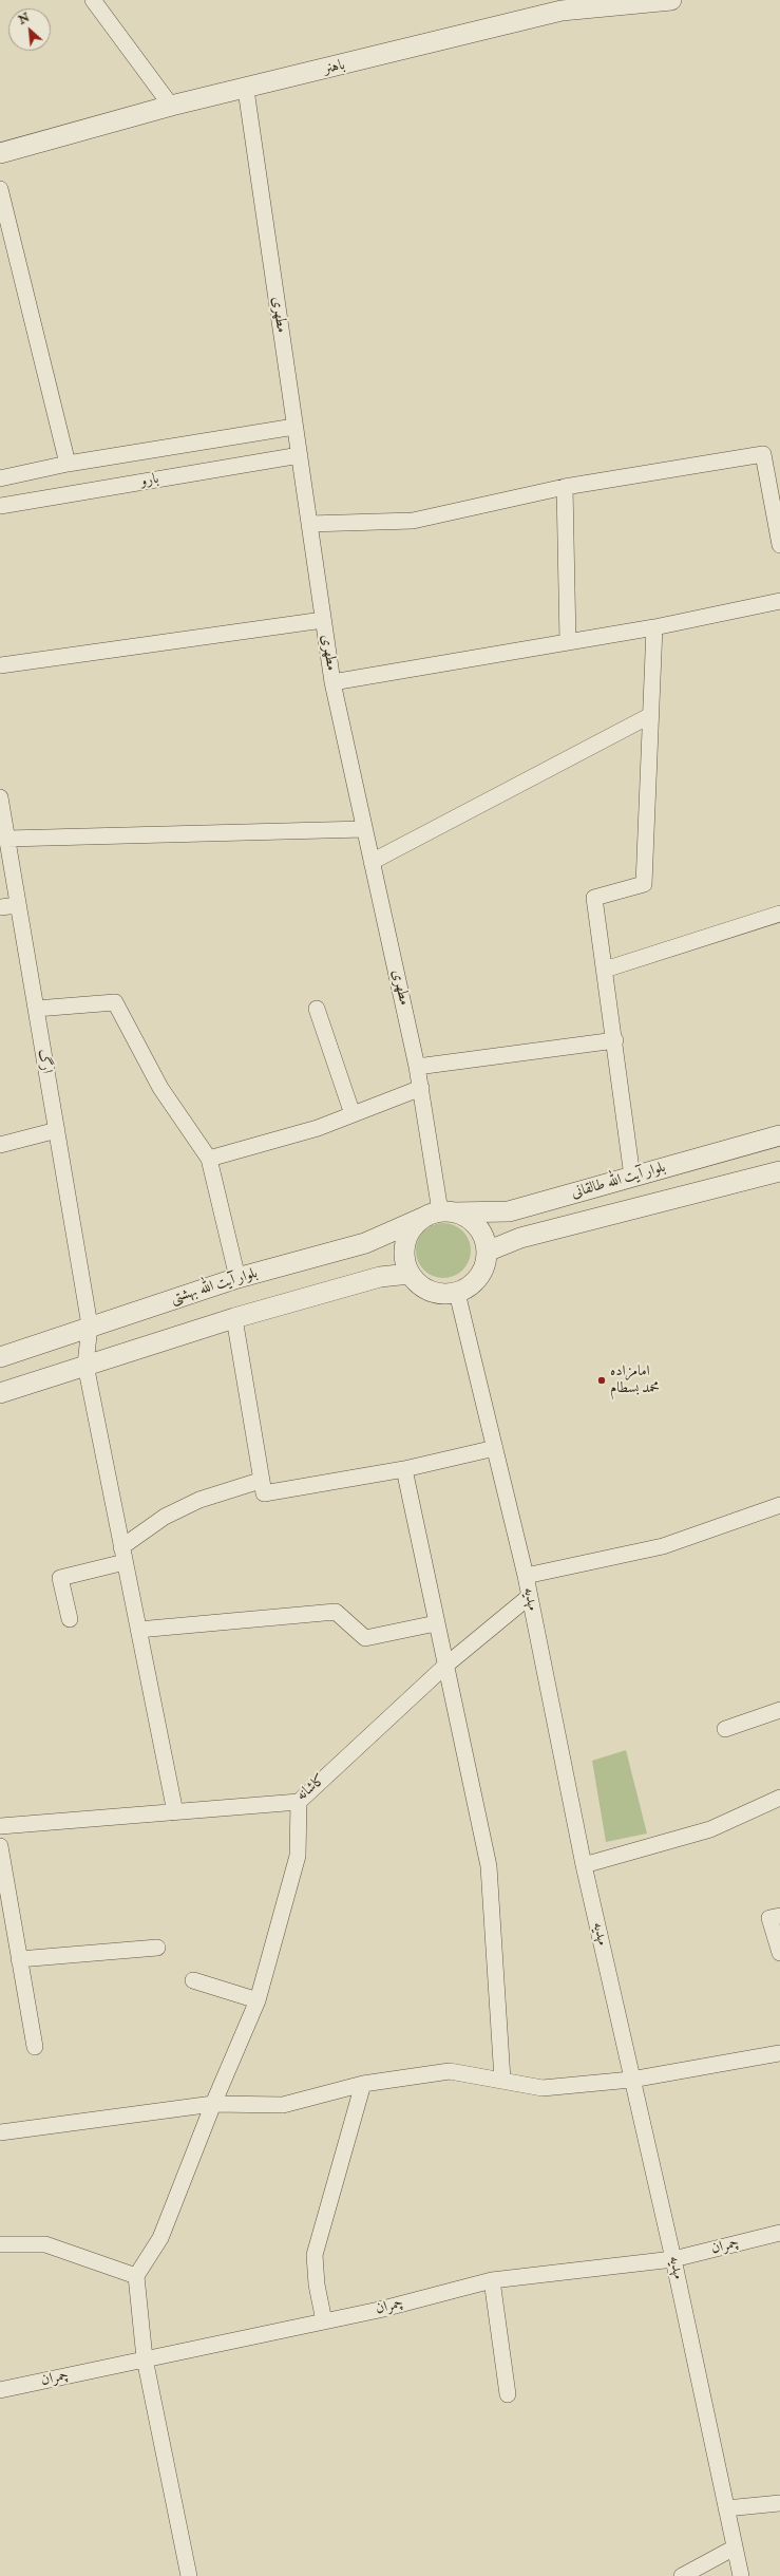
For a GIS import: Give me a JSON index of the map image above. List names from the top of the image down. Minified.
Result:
{"streets":{"street":["باهنر","مطهری","بارو","ارگ","بلوار آیت الله طالقانی","بلوار آیت الله بهشتی","مهدیه","کاشانه","چمران"]},"crossings":[["باهنر","مطهری"],["مطهری","بارو"],["مطهری","بلوار آیت الله طالقانی"],["مطهری","بلوار آیت الله بهشتی"],["ارگ","بلوار آیت الله بهشتی"],["ارگ","کاشانه"],["بلوار آیت الله طالقانی","بلوار آیت الله بهشتی"],["مهدیه","کاشانه"],["مهدیه","چمران"]],"places":["امامزاده محمد بسطام"],"north":"top left"}
